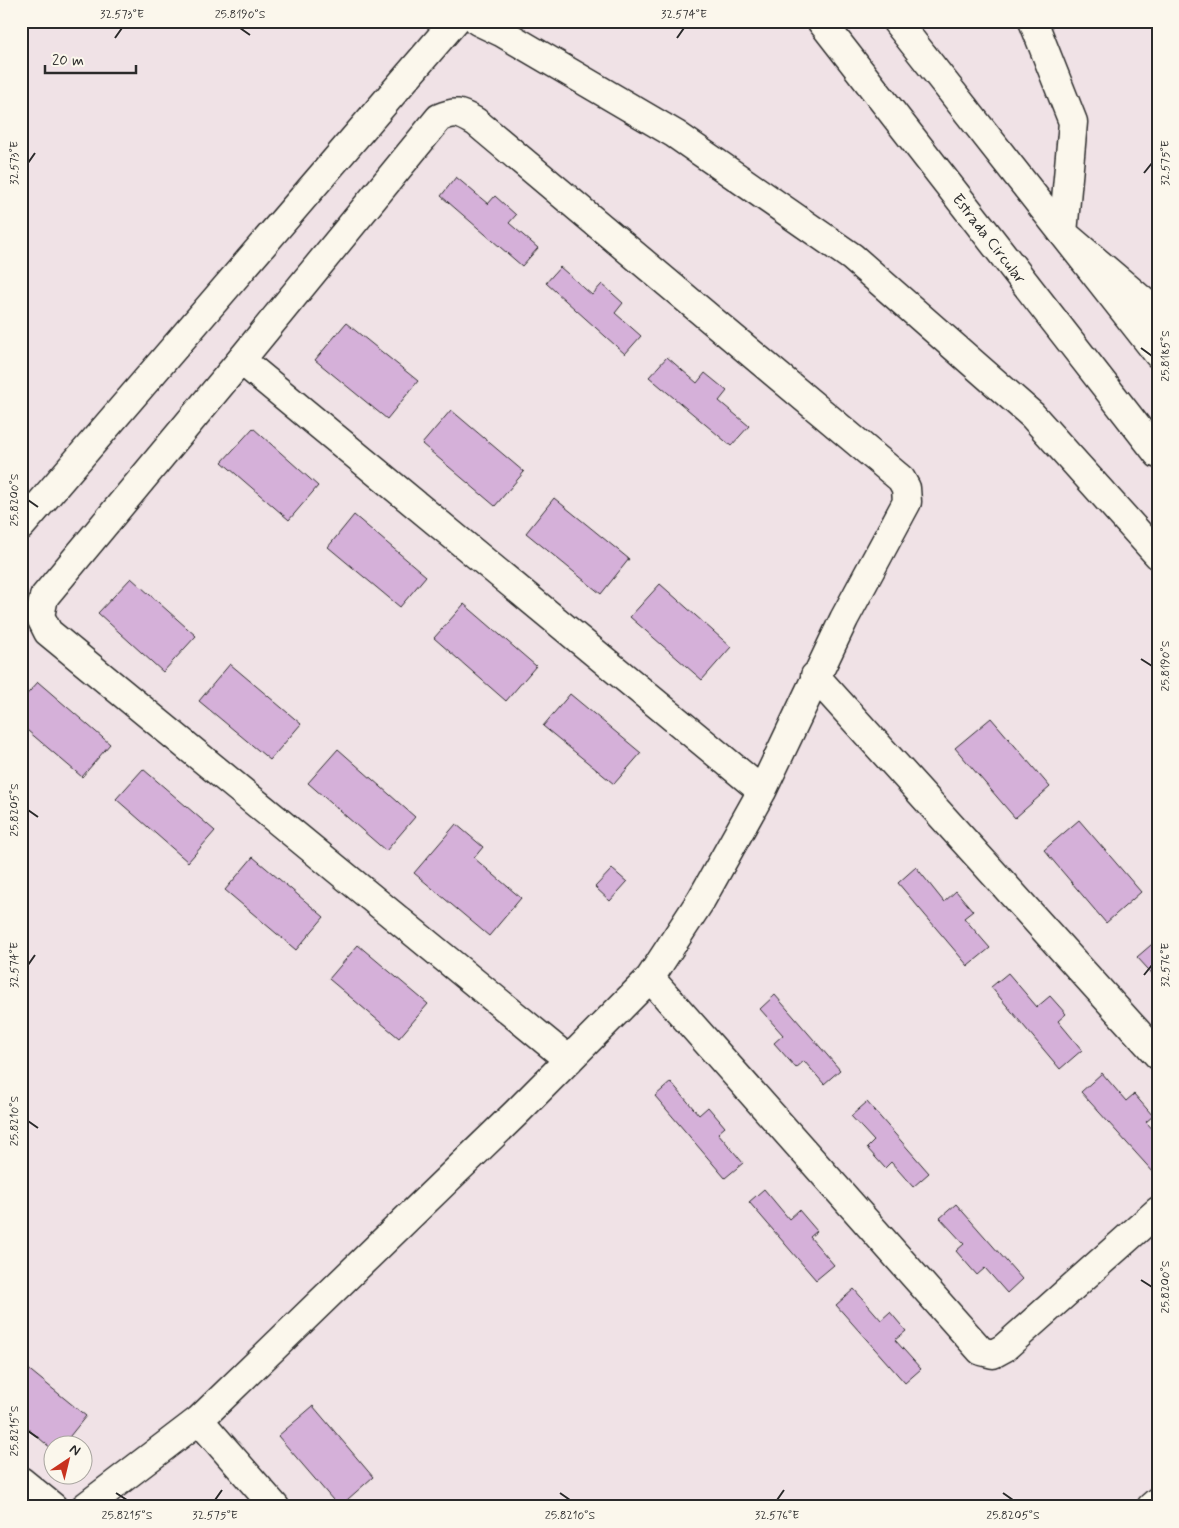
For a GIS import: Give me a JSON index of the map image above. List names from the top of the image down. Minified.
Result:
{"streets":{"main road":["Estrada Circular"]},"scale_bar":"20 m","north":"top right","coordinates":["32.573°E","25.8190°S","32.574°E","32.575°E","25.8185°S","25.8200°S","25.8205°S","32.576°E","25.8210°S","25.8215°S"]}
